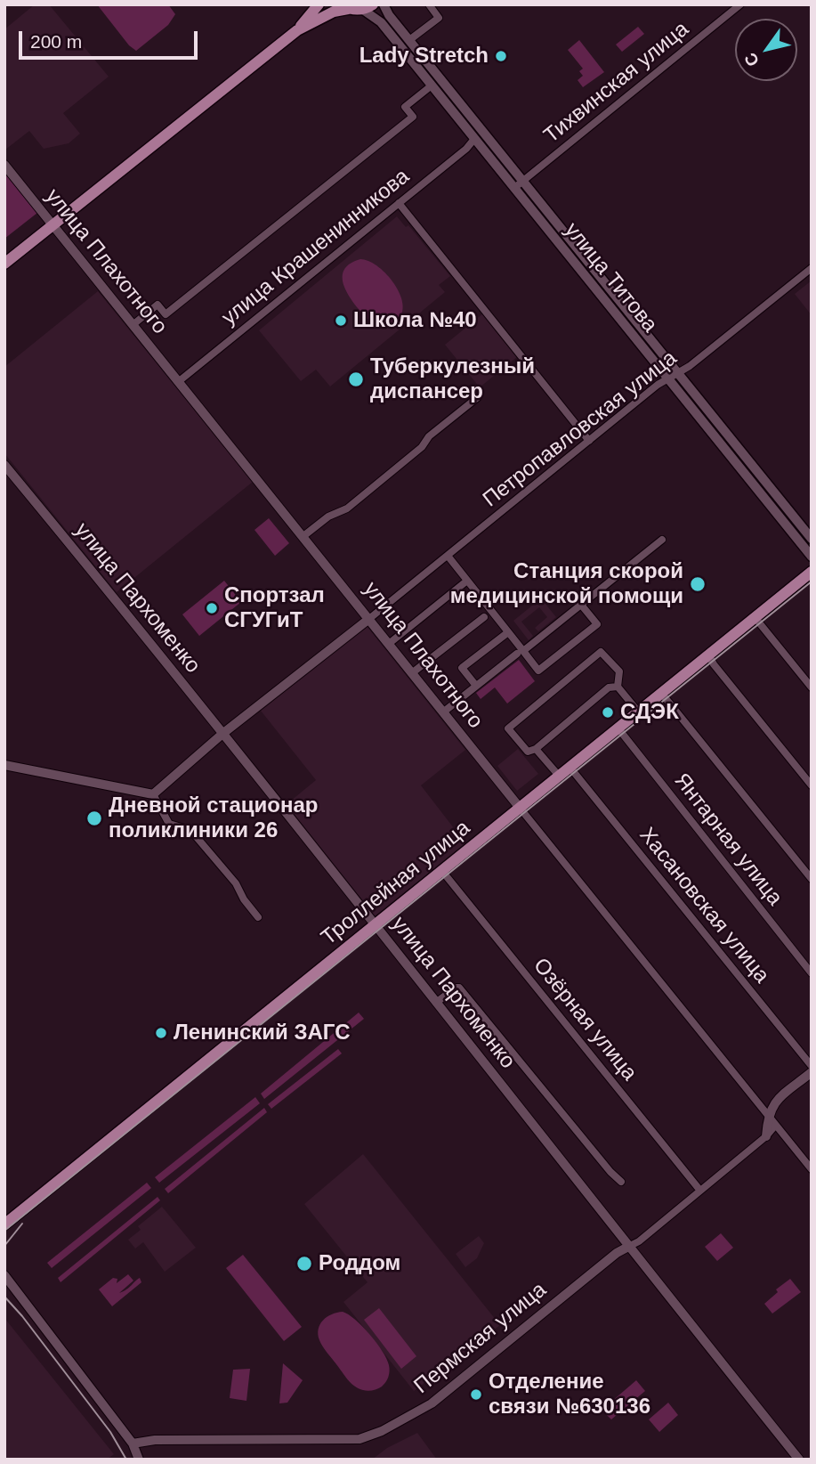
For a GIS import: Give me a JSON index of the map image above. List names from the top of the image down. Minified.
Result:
{"streets":{"main road":["улица Титова","Троллейная улица"],"street":["Тихвинская улица","улица Крашенинникова","улица Плахотного","Петропавловская улица","улица Пархоменко","Янтарная улица","Хасановская улица","Озёрная улица","Пермская улица"]},"crossings":[["Тихвинская улица","улица Титова"],["улица Крашенинникова","улица Плахотного"],["улица Крашенинникова","улица Титова"],["улица Плахотного","Петропавловская улица"],["улица Плахотного","Троллейная улица"],["улица Плахотного","Пермская улица"],["улица Титова","Петропавловская улица"],["улица Пархоменко","Троллейная улица"],["улица Пархоменко","Пермская улица"],["Янтарная улица","Троллейная улица"],["Троллейная улица","Хасановская улица"],["Троллейная улица","Озёрная улица"],["Озёрная улица","Пермская улица"]],"places":["Lady Stretch","Школа №40","Туберкулезный диспансер","Станция скорой медицинской помощи","Спортзал СГУГиТ","СДЭК","Дневной стационар поликлиники 26","Ленинский ЗАГС","Роддом","Отделение связи №630136"],"scale_bar":"200 m","north":"bottom left"}
